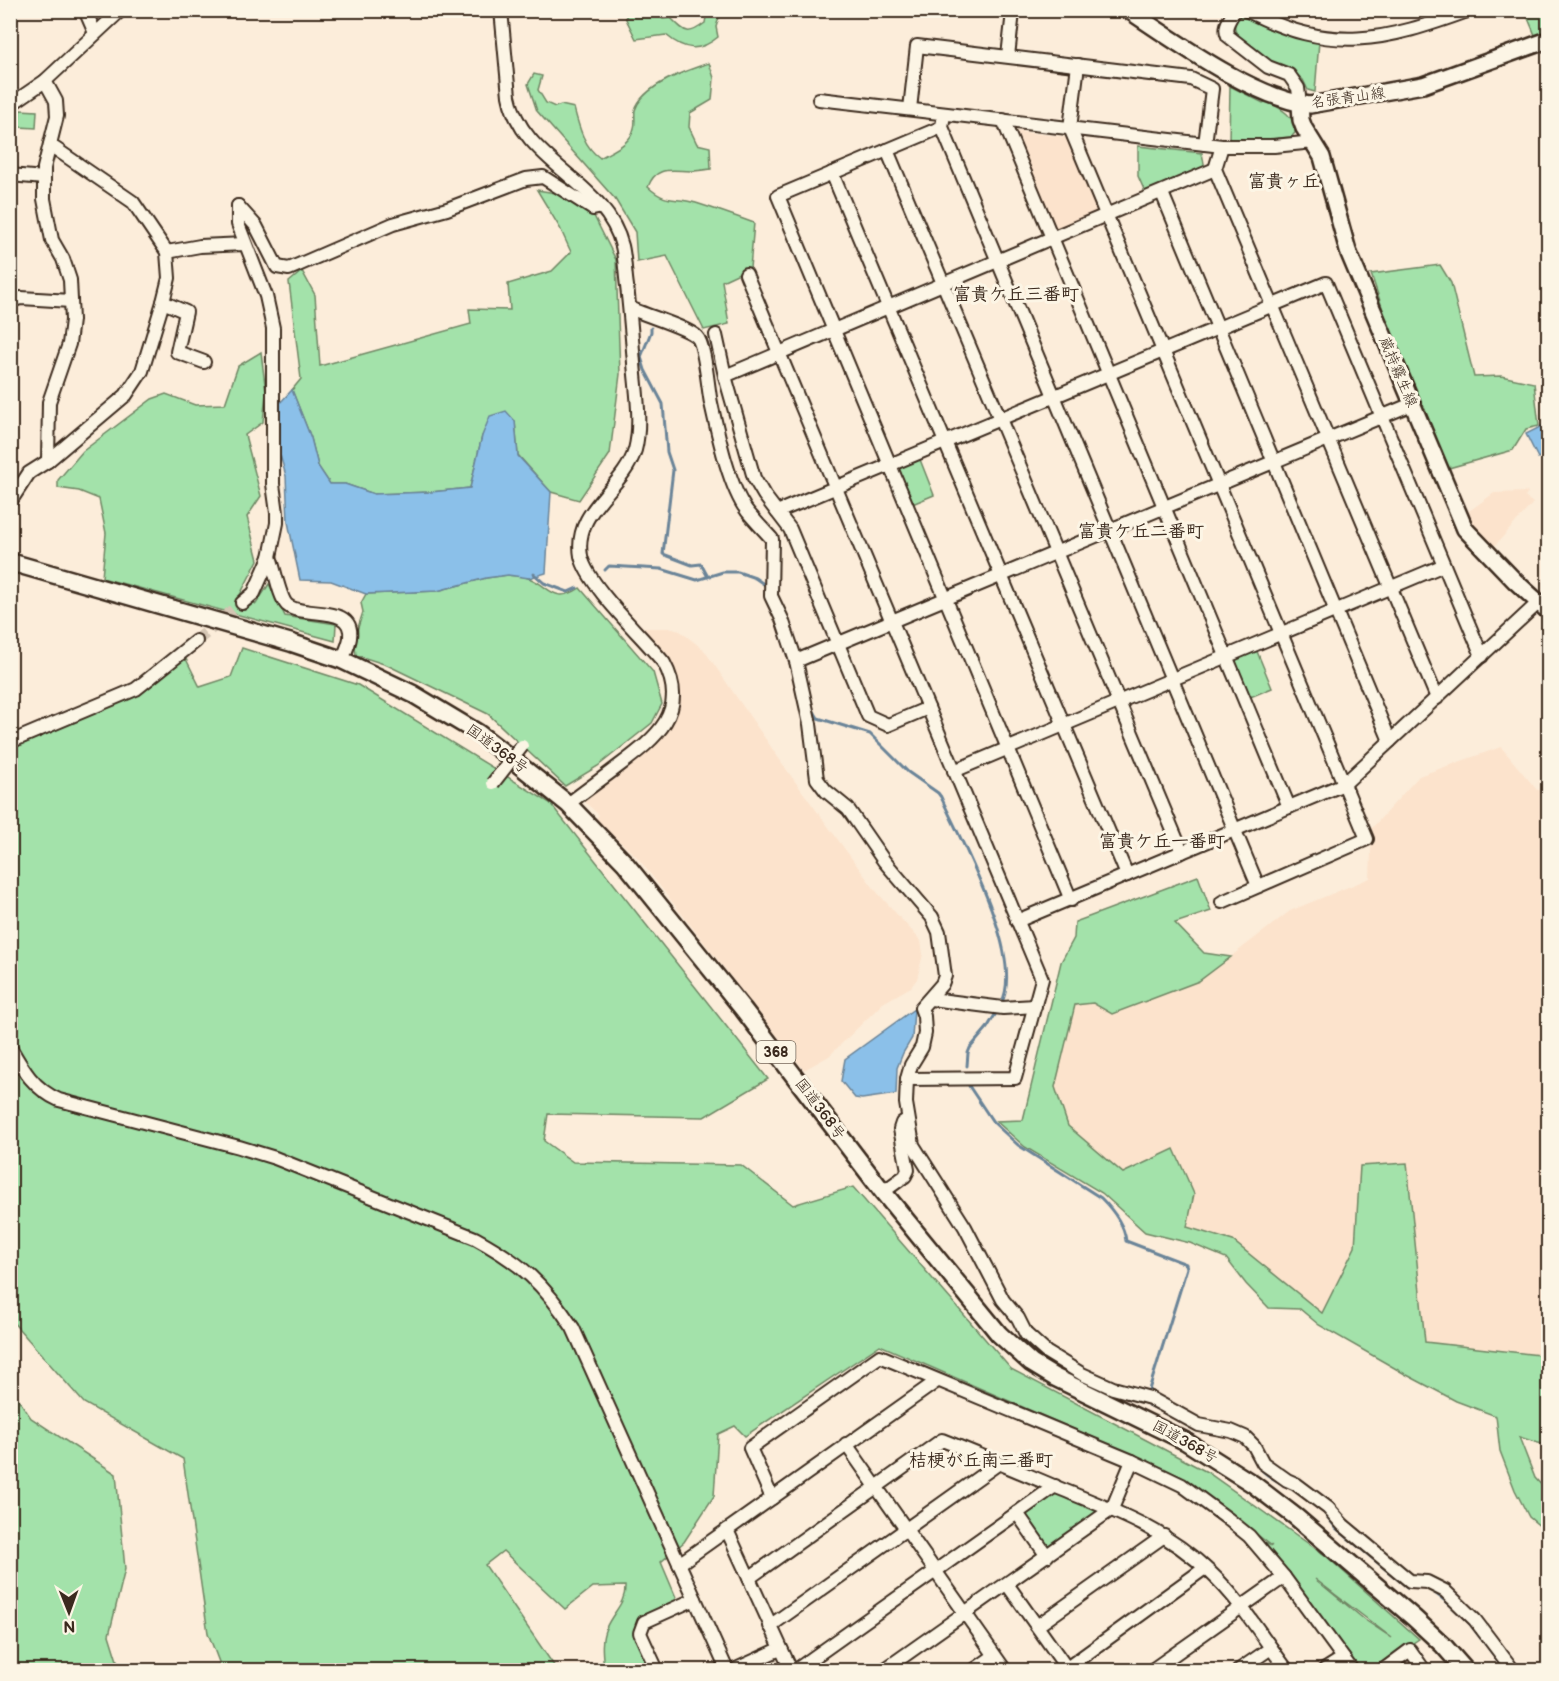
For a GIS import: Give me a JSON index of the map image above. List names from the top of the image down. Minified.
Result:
{"streets":{"highway":["国道368号","368"],"main road":["名張青山線","蔵持霧生線"]},"crossings":[["名張青山線","蔵持霧生線"]],"districts":["富貴ヶ丘","富貴ケ丘三番町","富貴ケ丘二番町","富貴ケ丘一番町","桔梗が丘南二番町"],"north":"bottom"}
